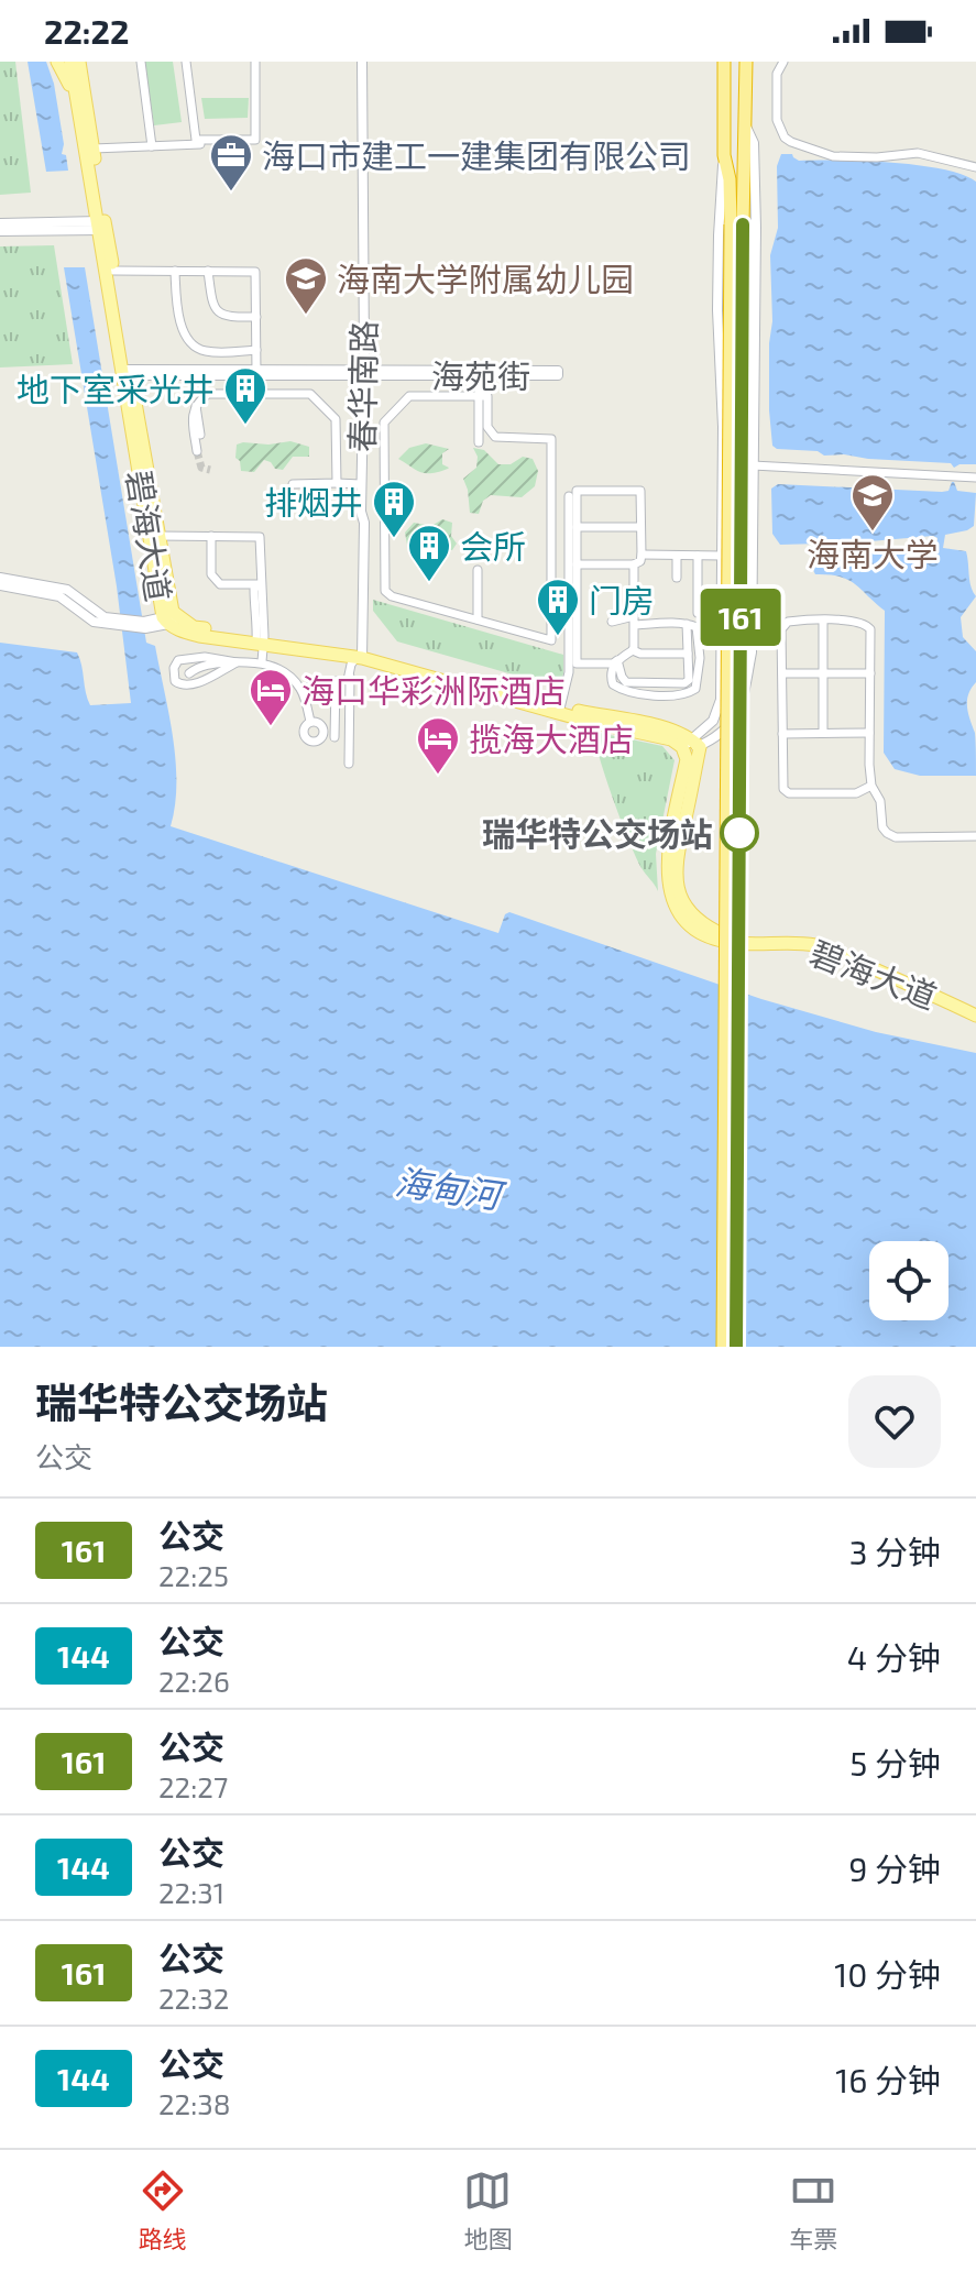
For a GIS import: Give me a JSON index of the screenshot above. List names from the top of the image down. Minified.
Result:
{"streets":{"main road":["碧海大道"],"street":["海苑街","春华南路"]},"crossings":[["海苑街","春华南路"],["海苑街","碧海大道"],["春华南路","碧海大道"]],"water":["海甸河"],"places":{"office":["海口市建工一建集团有限公司"],"school or university":["海南大学附属幼儿园","海南大学"],"building":["地下室采光井","排烟井","会所","门房"],"hotel":["海口华彩洲际酒店","揽海大酒店"],"other":["瑞华特公交场站"]},"lines":["bus line 161"],"page":{"status":"22:22","on_map":"161","heading":["瑞华特公交场站","公交"],"list":[{"mark":"161","name":"公交","note":"22:25","value":"3 分钟"},{"mark":"144","name":"公交","note":"22:26","value":"4 分钟"},{"mark":"161","name":"公交","note":"22:27","value":"5 分钟"},{"mark":"144","name":"公交","note":"22:31","value":"9 分钟"},{"mark":"161","name":"公交","note":"22:32","value":"10 分钟"},{"mark":"144","name":"公交","note":"22:38","value":"16 分钟"}],"tabs":["路线","地图","车票"]}}
